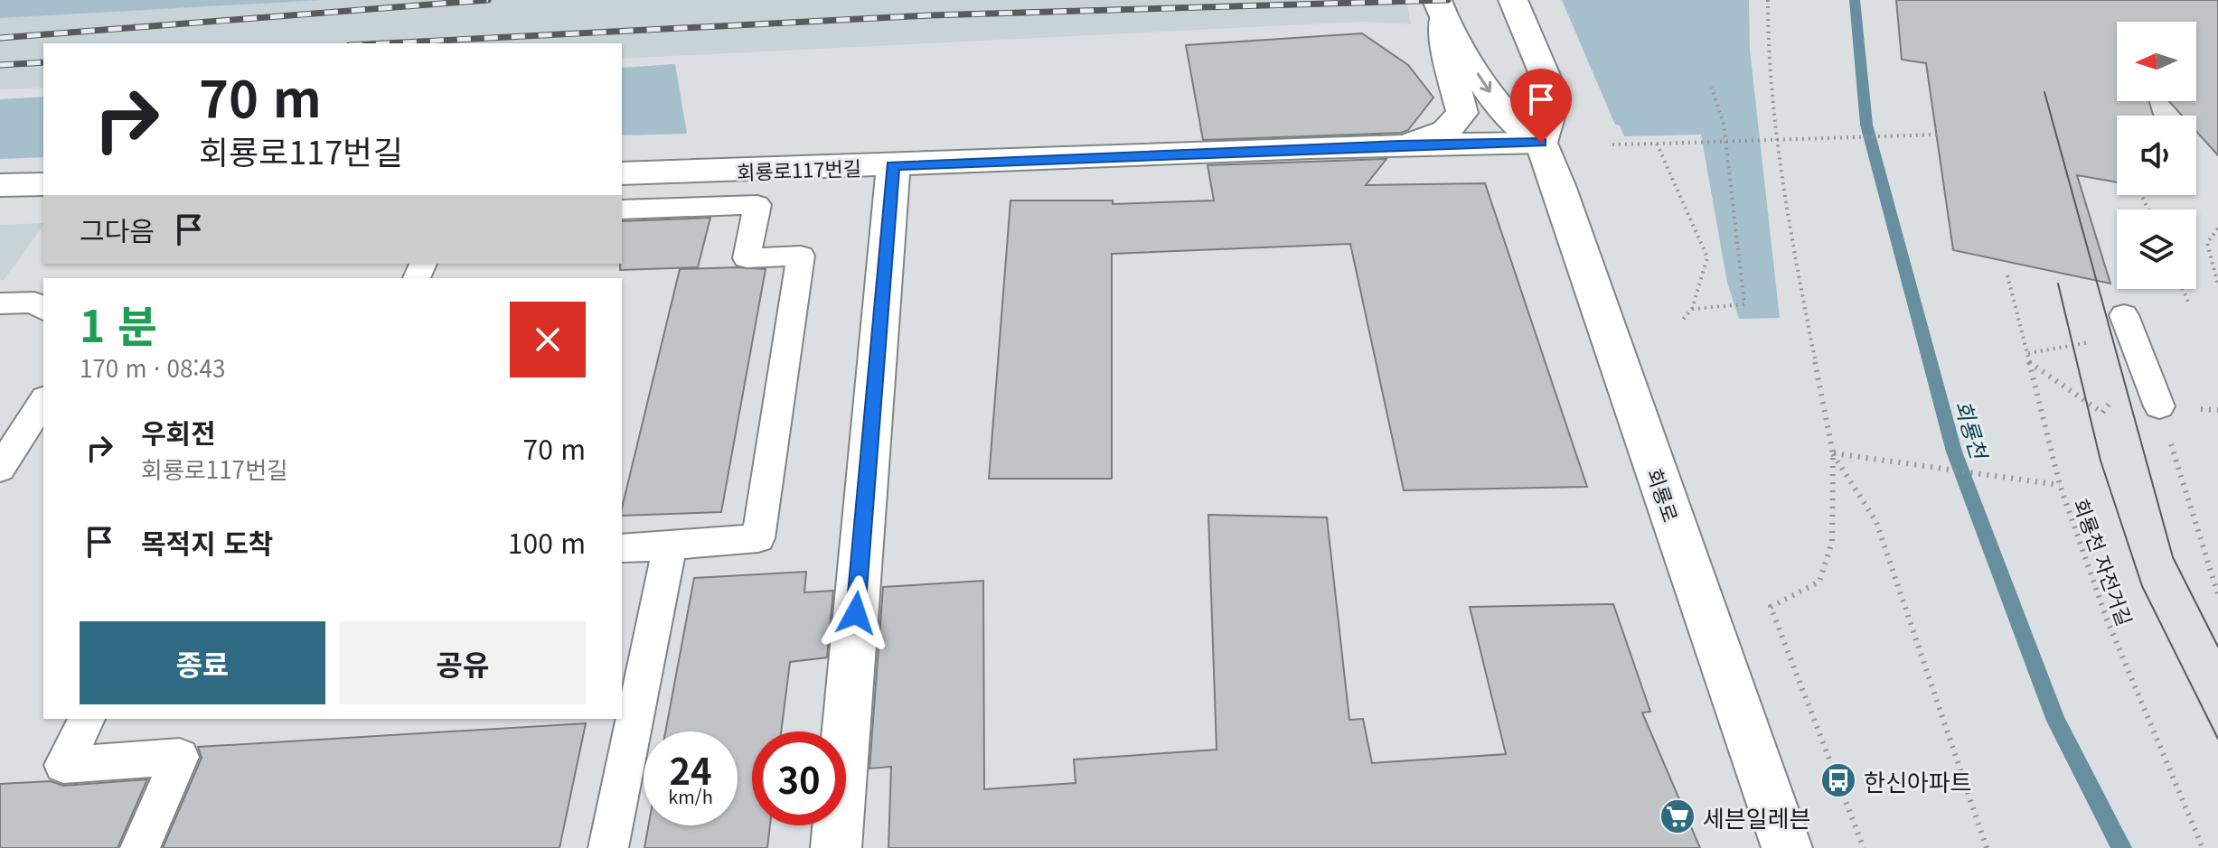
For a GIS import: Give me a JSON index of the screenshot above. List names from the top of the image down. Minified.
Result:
{"streets":{"street":["회룡로117번길","회룡로"],"path":["회룡천 자전거길"]},"crossings":[["회룡로117번길","회룡로"]],"water":["회룡천"],"places":{"bus stop":["한신아파트"],"supermarket":["세븐일레븐"]},"north":"left","page":{"turn":["70 m","회룡로117번길"],"then":"그다음","heading":["1 분","170 m · 08:43"],"list":[{"name":"우회전","note":"회룡로117번길","value":"70 m"},{"name":"목적지 도착","value":"100 m"}],"buttons":["종료","공유"],"speed":"24 km/h","limit":"30"}}
